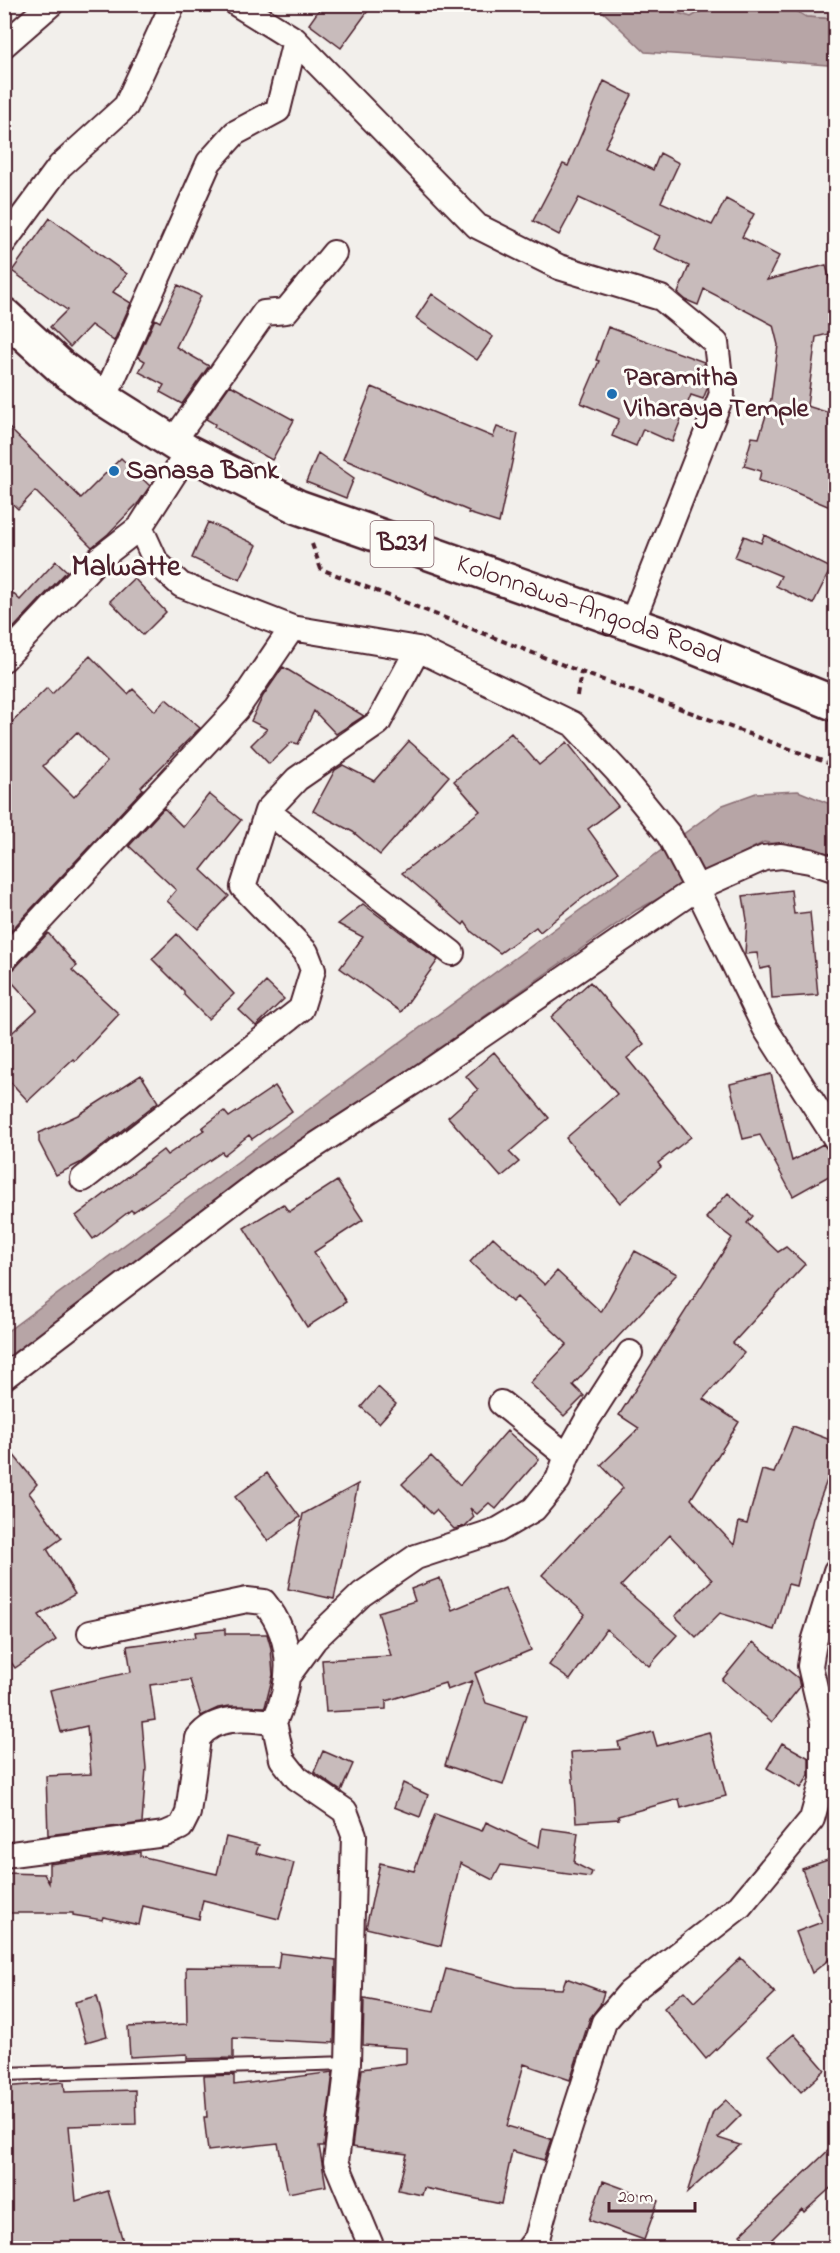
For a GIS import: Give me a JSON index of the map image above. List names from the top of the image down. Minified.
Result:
{"streets":{"main road":["B231","Kolonnawa-Angoda Road"]},"districts":["Malwatte"],"places":["Paramitha Viharaya Temple","Sanasa Bank"],"scale_bar":"20 m"}
